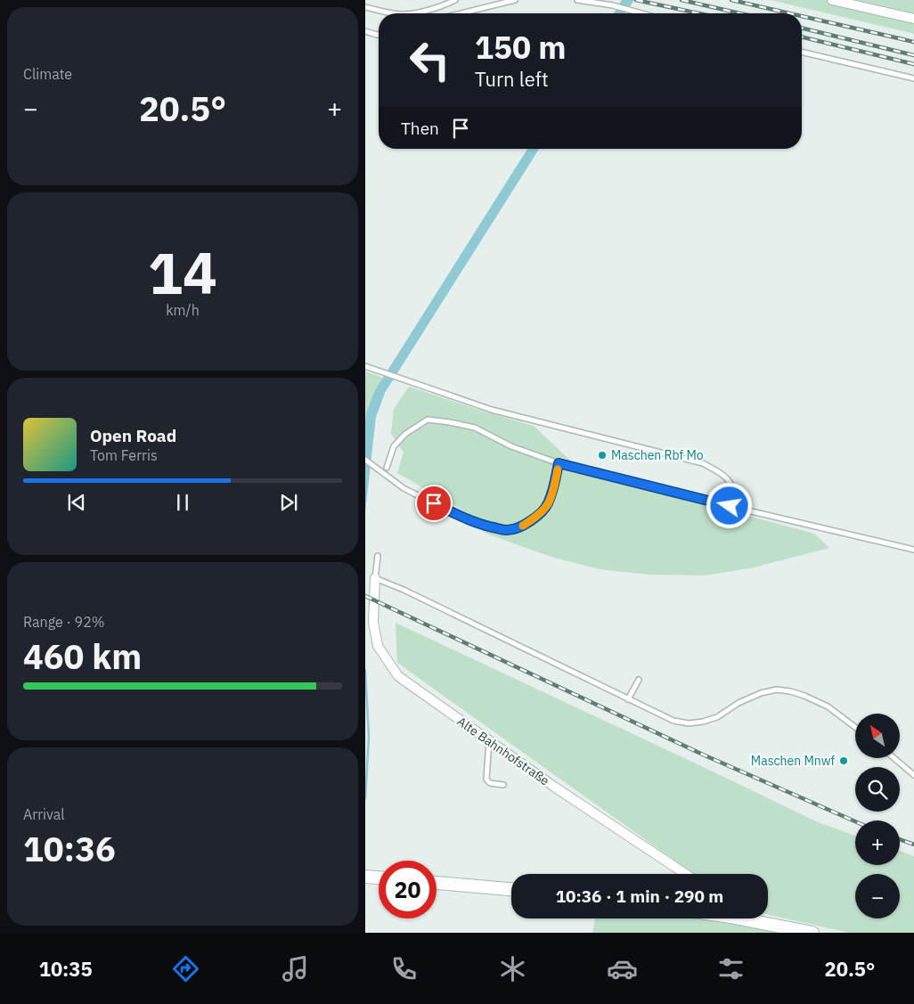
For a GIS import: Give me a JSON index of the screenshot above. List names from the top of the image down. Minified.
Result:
{"streets":{"street":["Alte Bahnhofstraße"]},"places":["Maschen Rbf Mo","Maschen Mnwf"],"north":"top left","page":{"tile":["Climate",["14","km/h"],["Range · 92%","460 km"],["Arrival","10:36"]],"turn":["150 m","Turn left"],"heat":["−","20.5°","+"],"then":"Then","song":["Open Road","Tom Ferris"],"map_buttons":["+","−"],"limit":"20","trip":"10:36 · 1 min · 290 m","tabs":["10:35","20.5°"]}}
